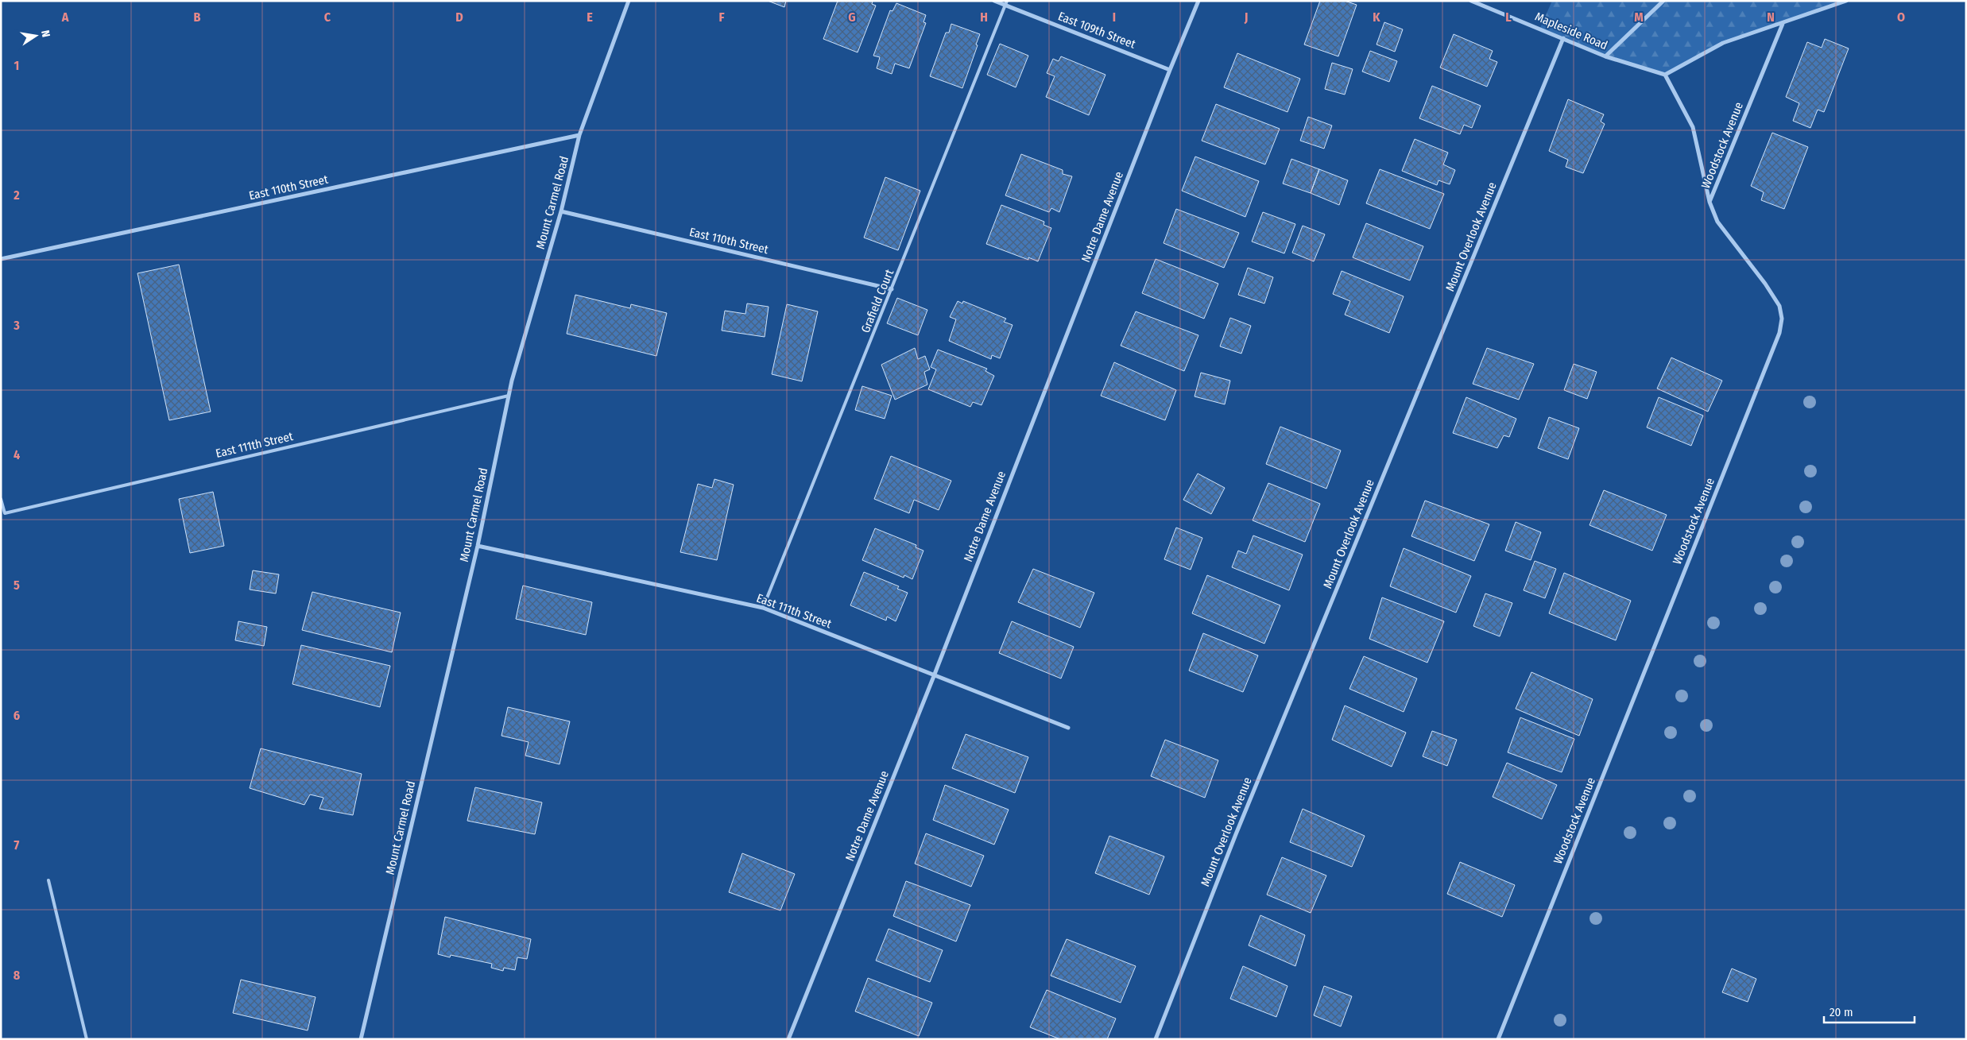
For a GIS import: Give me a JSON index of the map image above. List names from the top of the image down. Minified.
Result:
{"streets":{"street":["East 109th Street","Mapleside Road","Woodstock Avenue","East 110th Street","Mount Carmel Road","Notre Dame Avenue","Mount Overlook Avenue","East 111th Street"],"lane":["Grafield Court"]},"crossings":[["East 109th Street","Notre Dame Avenue"],["East 109th Street","Grafield Court"],["Mapleside Road","Mount Overlook Avenue"],["East 110th Street","Mount Carmel Road"],["East 110th Street","Grafield Court"],["Mount Carmel Road","East 111th Street"],["Notre Dame Avenue","East 111th Street"],["Grafield Court","East 111th Street"]],"scale_bar":"20 m","north":"right","grid":{"columns":["A","B","C","D","E","F","G","H","I","J","K","L","M","N","O"],"rows":["1","2","3","4","5","6","7","8"]}}
